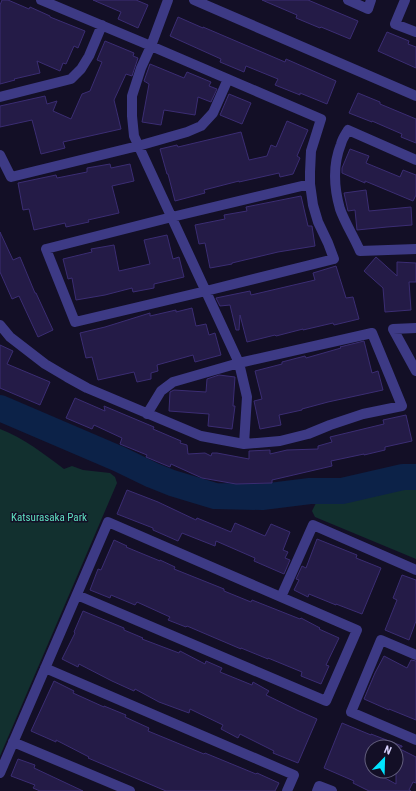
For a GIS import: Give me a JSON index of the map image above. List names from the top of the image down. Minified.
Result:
{"parks":["Katsurasaka Park"],"north":"top right"}
